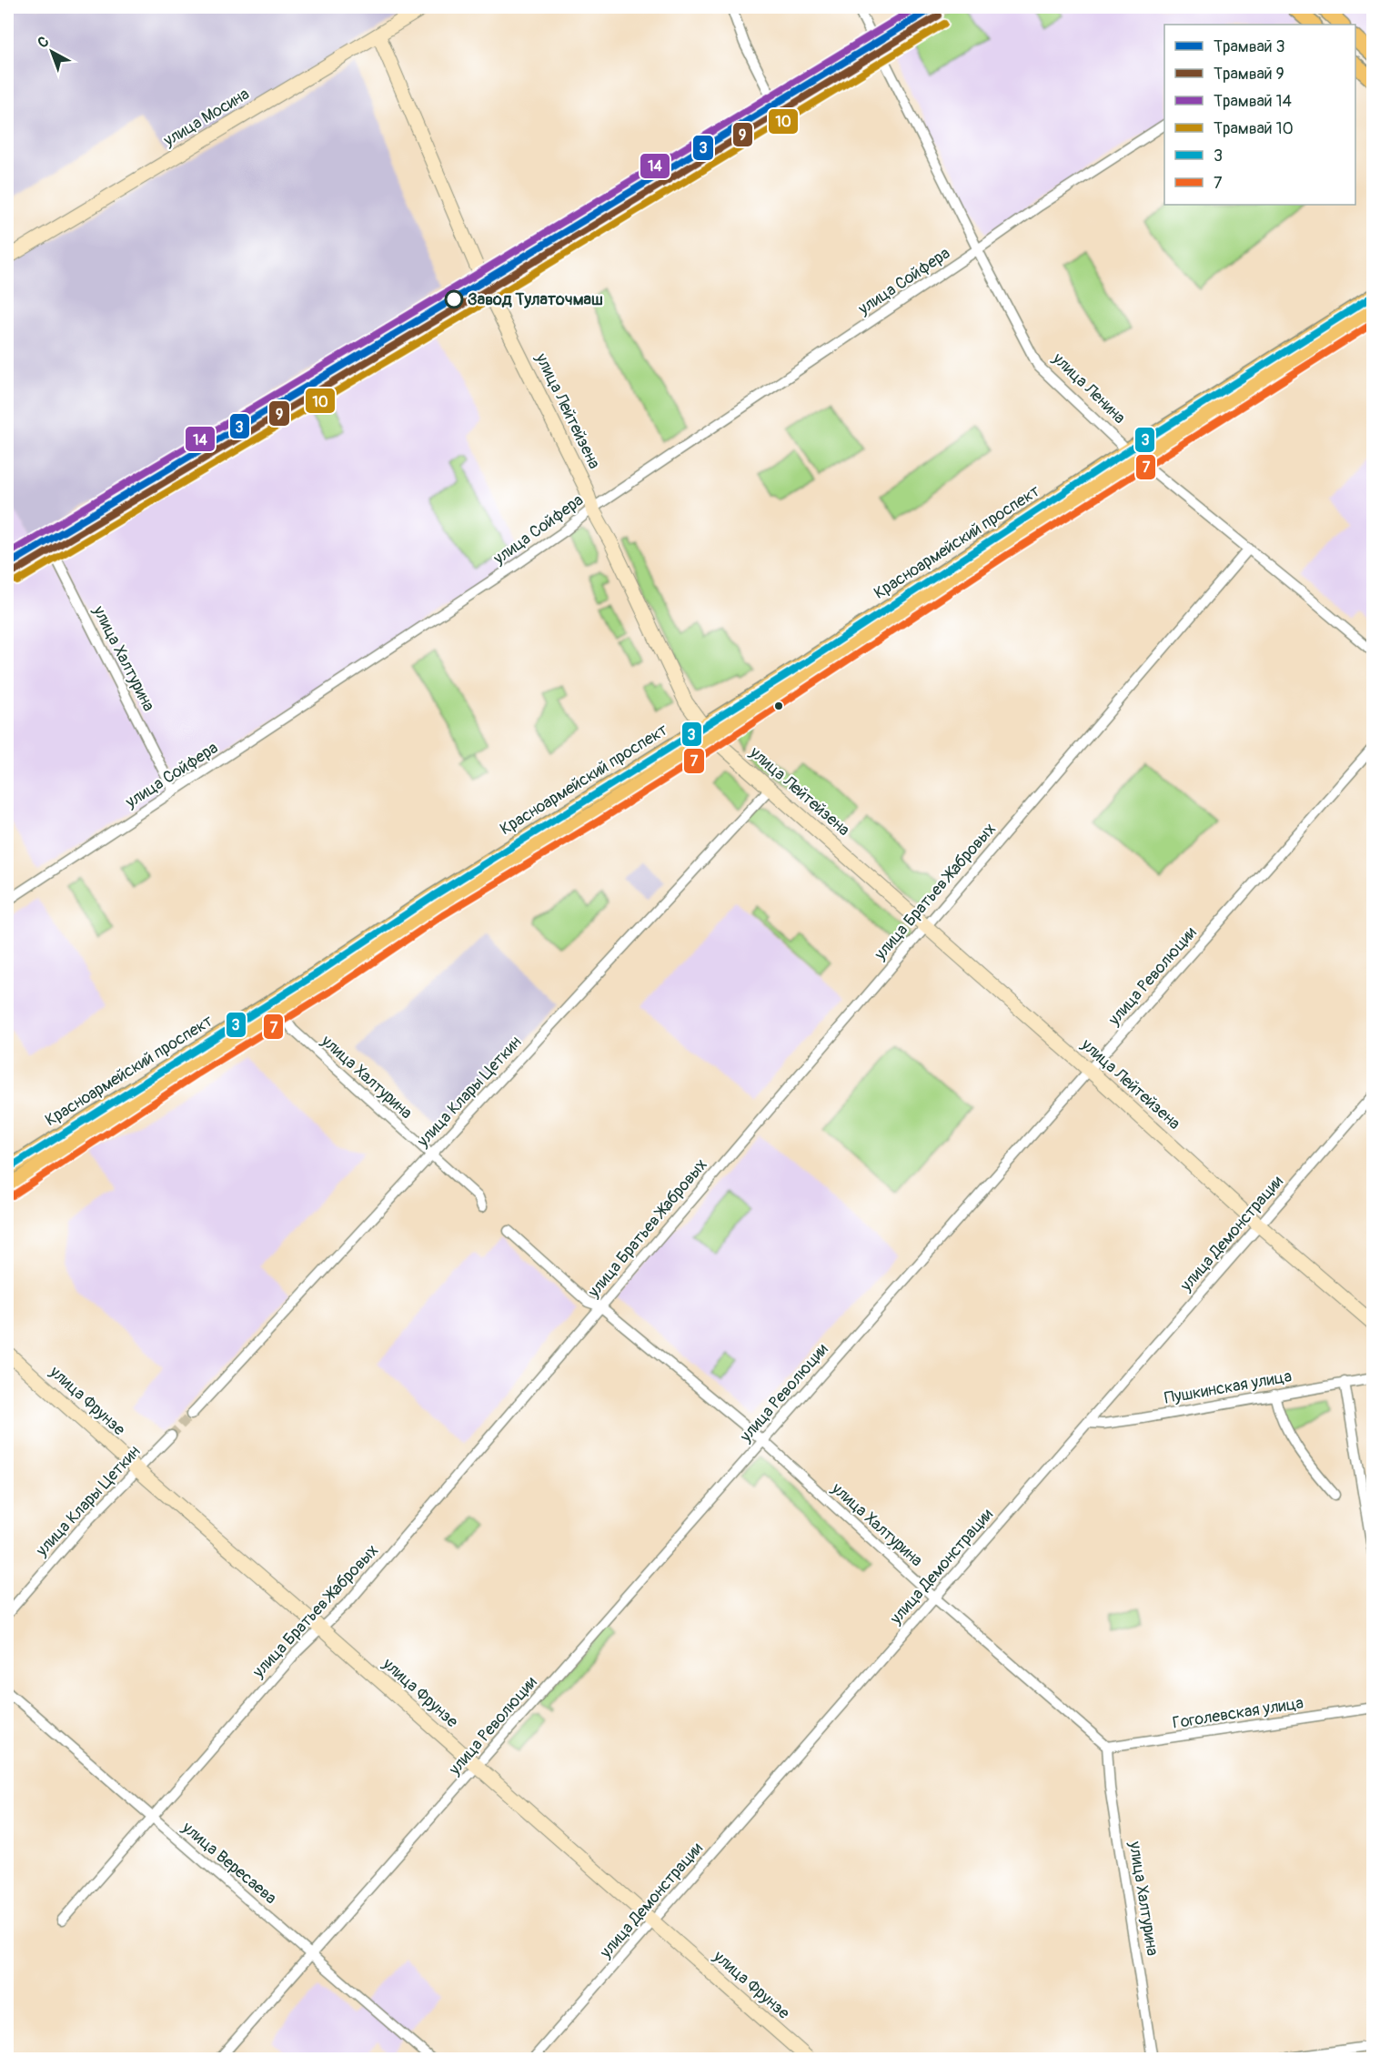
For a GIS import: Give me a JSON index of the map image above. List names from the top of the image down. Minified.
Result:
{"streets":{"main road":["Красноармейский проспект"],"street":["улица Мосина","улица Сойфера","улица Ленина","улица Лейтейзена","улица Халтурина","улица Братьев Жабровых","улица Революции","улица Клары Цеткин","улица Демонстрации","Пушкинская улица","улица Фрунзе","Гоголевская улица","улица Вересаева"]},"crossings":[["улица Мосина","улица Лейтейзена"],["улица Сойфера","улица Ленина"],["улица Сойфера","улица Лейтейзена"],["улица Сойфера","улица Халтурина"],["улица Ленина","Красноармейский проспект"],["улица Ленина","улица Братьев Жабровых"],["улица Лейтейзена","Красноармейский проспект"],["улица Лейтейзена","улица Братьев Жабровых"],["улица Лейтейзена","улица Революции"],["улица Лейтейзена","улица Клары Цеткин"],["улица Лейтейзена","улица Демонстрации"],["Красноармейский проспект","улица Халтурина"],["улица Халтурина","улица Братьев Жабровых"],["улица Халтурина","улица Революции"],["улица Халтурина","улица Клары Цеткин"],["улица Халтурина","улица Демонстрации"],["улица Халтурина","Гоголевская улица"],["улица Братьев Жабровых","улица Фрунзе"],["улица Братьев Жабровых","улица Вересаева"],["улица Революции","улица Фрунзе"],["улица Революции","улица Вересаева"],["улица Клары Цеткин","улица Фрунзе"],["улица Демонстрации","Пушкинская улица"],["улица Демонстрации","улица Фрунзе"]],"places":["Завод Тулаточмаш"],"lines":["tram line 3","tram line 14","tram line 9","tram line 10","transit line 3","transit line 7"],"legend":["Трамвай 3","Трамвай 9","Трамвай 14","Трамвай 10","3","7"],"north":"top left"}
